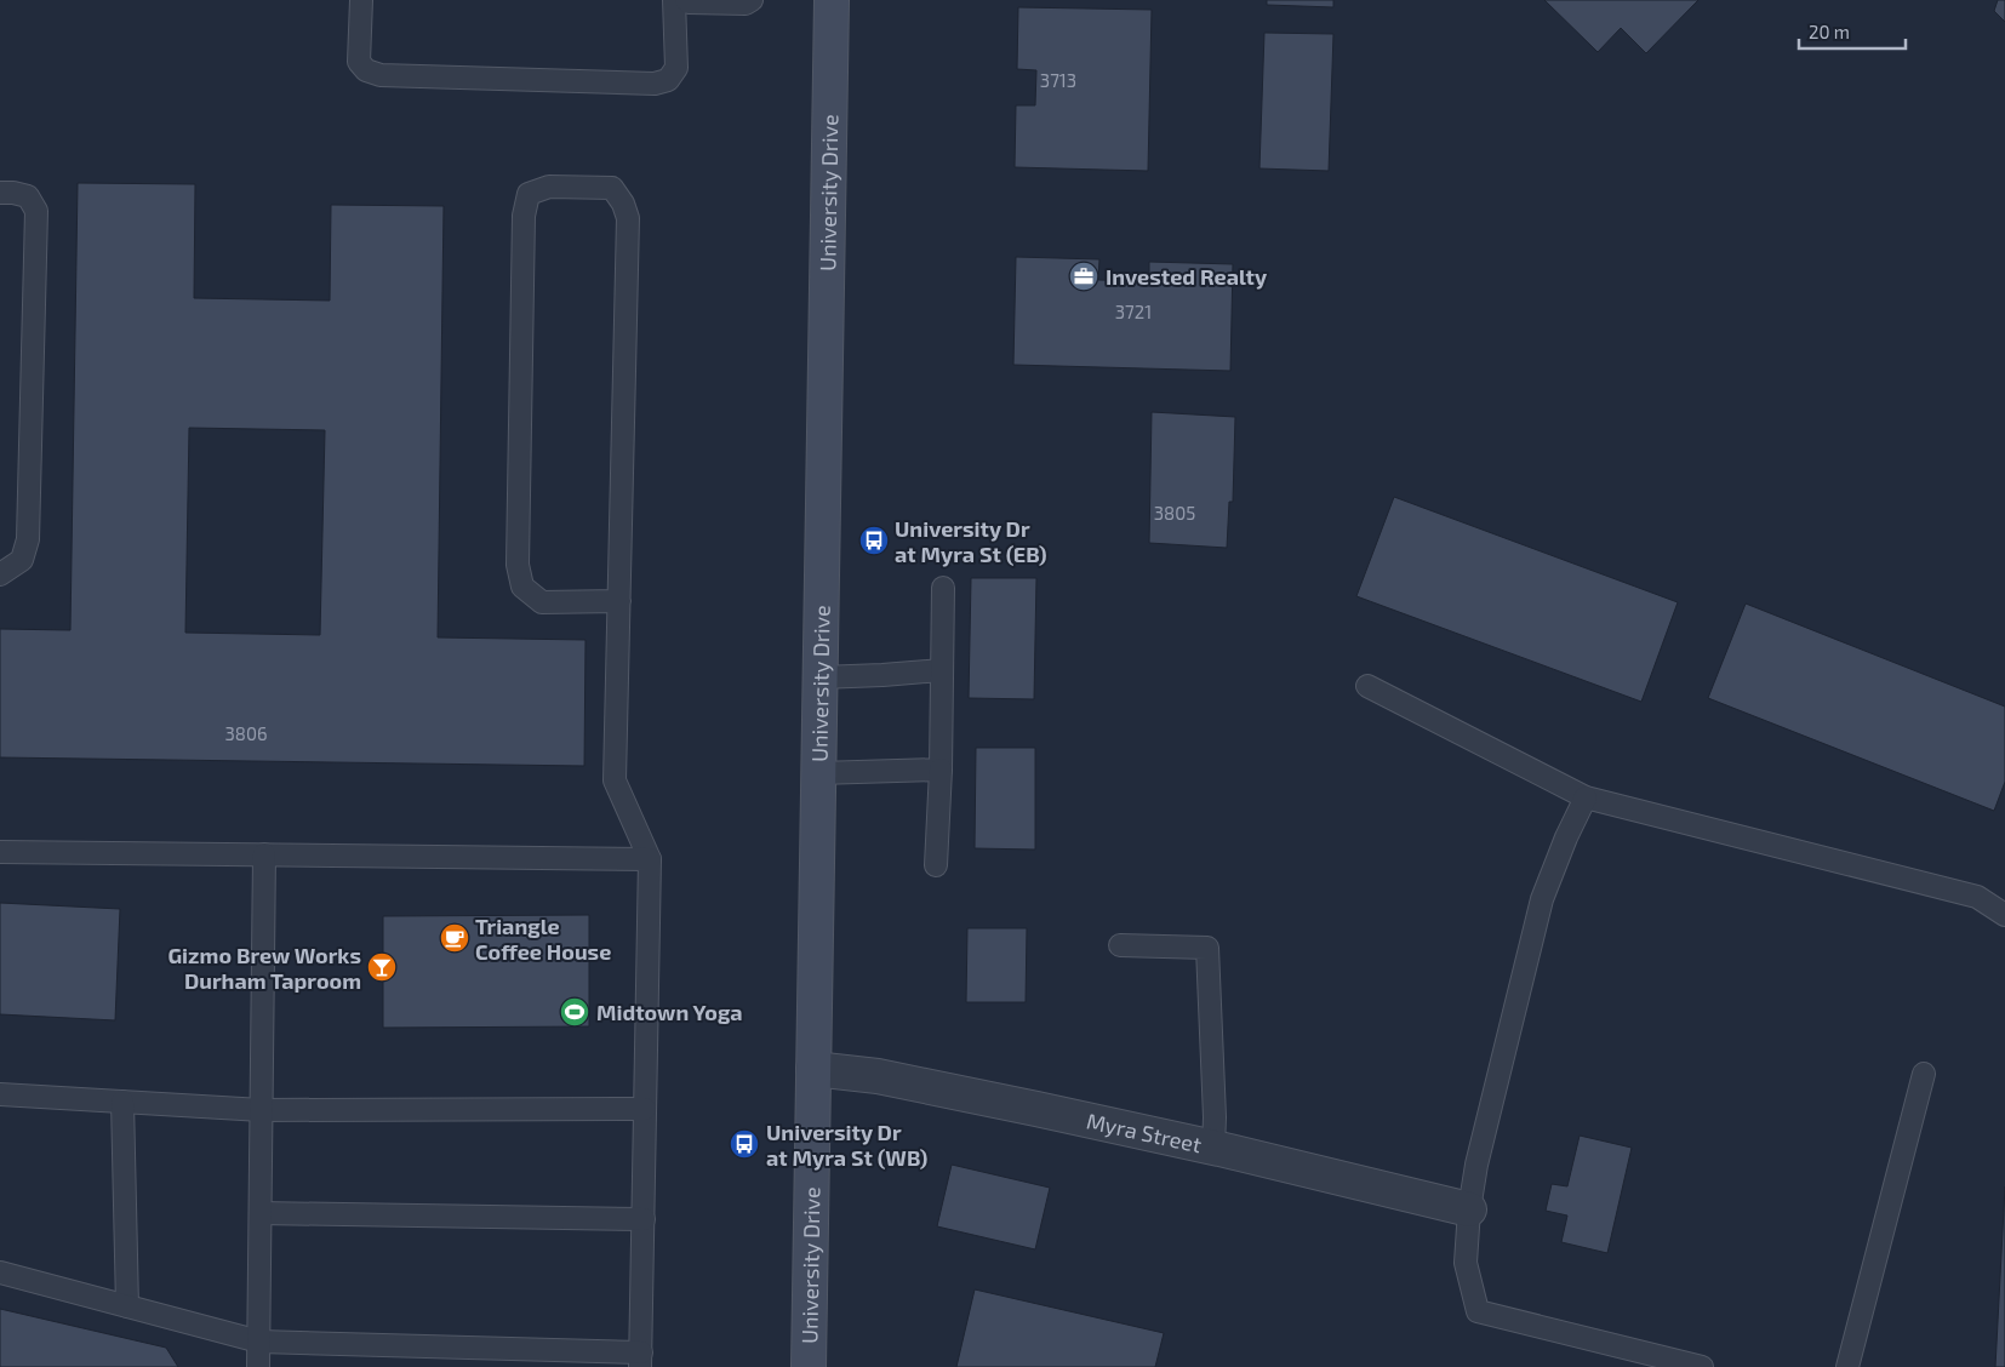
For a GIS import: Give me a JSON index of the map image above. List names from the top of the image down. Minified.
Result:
{"streets":{"main road":["University Drive"],"street":["Myra Street"]},"crossings":[["University Drive","Myra Street"]],"places":{"office":["Invested Realty"],"bus stop":["University Dr at Myra St (EB)","University Dr at Myra St (WB)"],"cafe":["Triangle Coffee House"],"bar":["Gizmo Brew Works Durham Taproom"],"sports":["Midtown Yoga"]},"house_numbers":["3713","3721","3805","3806"],"scale_bar":"20 m"}
